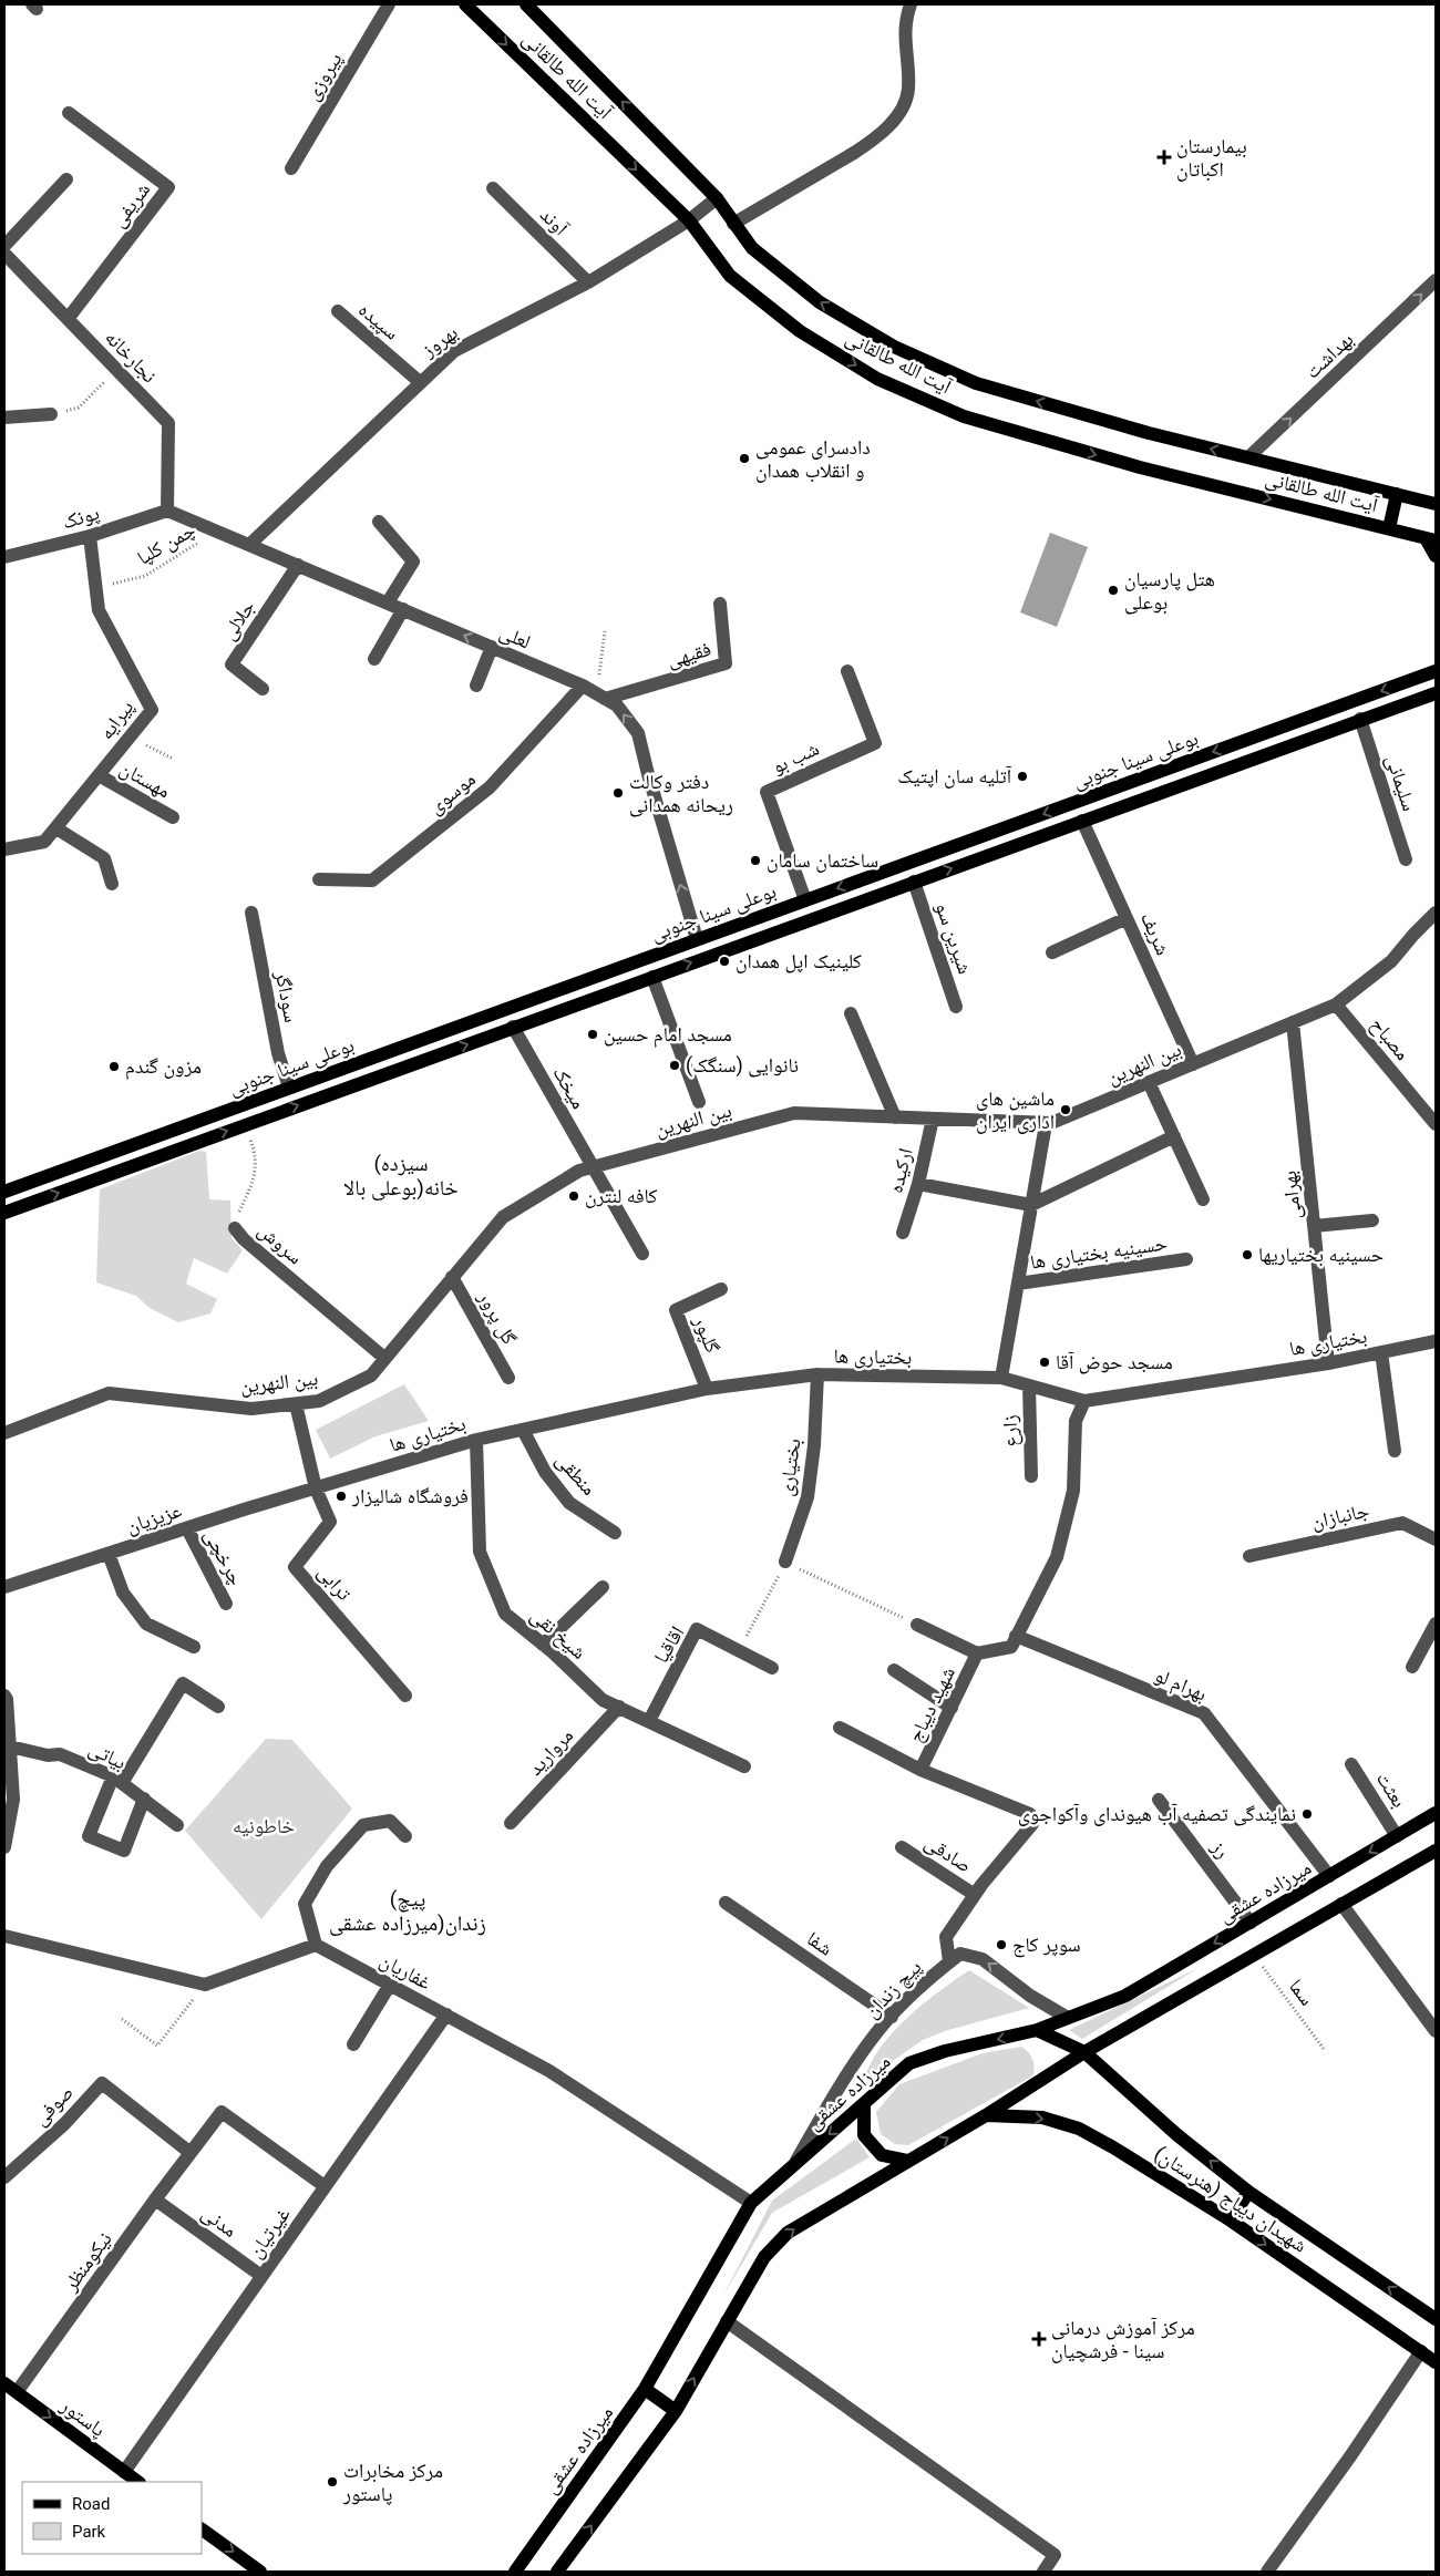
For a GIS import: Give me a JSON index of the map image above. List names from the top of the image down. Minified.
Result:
{"streets":{"main road":["آیت الله طالقانی","بوعلی سینا جنوبی","میرزاده عشقی","شهیدان دیباج (هنرستان)","پاستور"],"street":["پیروزی","شریفی","آوند","سپیده","بهروز","بهداشت","نجارخانه","پونک","جلالی","لعلی","فقیهی","پیرایه","شب بو","مهستان","سلیمانی","موسوی","شریف","شیرین سو","سوداگر","مصباح","بین النهرین","میخک","ارکیده","بهرامی","سروش","حسینیه بختیاری ها","گل پرور","گلپور","بختیاری ها","زارع","بختیاری","منطقی","جانبازان","عزیزیان","چرخچی","ترابی","شیخ نقی","اقاقیا","بهرام لو","شهید دیباج","مروارید","بیاتی","بعثت","رز","صادقی","شفا","غفاریان","پیچ زندان","صوفی","مدنی","غیرتیان","نیکومنظر"],"path":["چمن کلپا","سما"]},"crossings":[["آیت الله طالقانی","بهروز"],["آیت الله طالقانی","بهداشت"],["شریفی","نجارخانه"],["آوند","بهروز"],["سپیده","بهروز"],["بهروز","لعلی"],["نجارخانه","پونک"],["نجارخانه","لعلی"],["پونک","لعلی"],["پونک","پیرایه"],["چمن کلپا","لعلی"],["چمن کلپا","پیرایه"],["جلالی","لعلی"],["لعلی","فقیهی"],["لعلی","بوعلی سینا جنوبی"],["لعلی","موسوی"],["پیرایه","مهستان"],["شب بو","بوعلی سینا جنوبی"],["بوعلی سینا جنوبی","سلیمانی"],["بوعلی سینا جنوبی","شریف"],["بوعلی سینا جنوبی","شیرین سو"],["بوعلی سینا جنوبی","سوداگر"],["بوعلی سینا جنوبی","میخک"],["بوعلی سینا جنوبی","سروش"],["شریف","بین النهرین"],["مصباح","بین النهرین"],["بین النهرین","میخک"],["بین النهرین","ارکیده"],["بین النهرین","بهرامی"],["بین النهرین","سروش"],["بین النهرین","گل پرور"],["بهرامی","بختیاری ها"],["گلپور","بختیاری ها"],["بختیاری ها","زارع"],["بختیاری ها","بختیاری"],["بختیاری ها","منطقی"],["بختیاری ها","عزیزیان"],["بختیاری ها","ترابی"],["بختیاری ها","شیخ نقی"],["بختیاری ها","شهید دیباج"],["عزیزیان","چرخچی"],["عزیزیان","ترابی"],["شیخ نقی","اقاقیا"],["شیخ نقی","مروارید"],["بهرام لو","شهید دیباج"],["بهرام لو","میرزاده عشقی"],["شهید دیباج","صادقی"],["شهید دیباج","پیچ زندان"],["بعثت","میرزاده عشقی"],["رز","میرزاده عشقی"],["میرزاده عشقی","غفاریان"],["میرزاده عشقی","پیچ زندان"],["میرزاده عشقی","شهیدان دیباج (هنرستان)"],["شفا","پیچ زندان"],["غفاریان","غیرتیان"],["صوفی","نیکومنظر"],["مدنی","غیرتیان"],["مدنی","نیکومنظر"],["غیرتیان","نیکومنظر"],["غیرتیان","پاستور"],["نیکومنظر","پاستور"]],"one_way":["بهداشت","لعلی","پاستور"],"districts":["(سیزده خانه(بوعلی بالا","(پیچ زندان(میرزاده عشقی"],"parks":["خاطونیه"],"places":{"health":["بیمارستان اکباتان","مرکز آموزش درمانی سینا - فرشچیان"],"other":["دادسرای عمومی و انقلاب همدان","هتل پارسیان بوعلی","آتلیه سان اپتیک","دفتر وکالت ریحانه همدانی","ساختمان سامان","کلینیک اپل همدان","مسجد امام حسین","نانوایی (سنگک)","مزون گندم","ماشین های اداری ایران","کافه لنترن","حسینیه بختیاریها","مسجد حوض آقا","فروشگاه شالیزار","نمایندگی تصفیه آب هیوندای وآکواجوی","سوپر کاج","مرکز مخابرات پاستور"]},"legend":["Road","Park"]}
